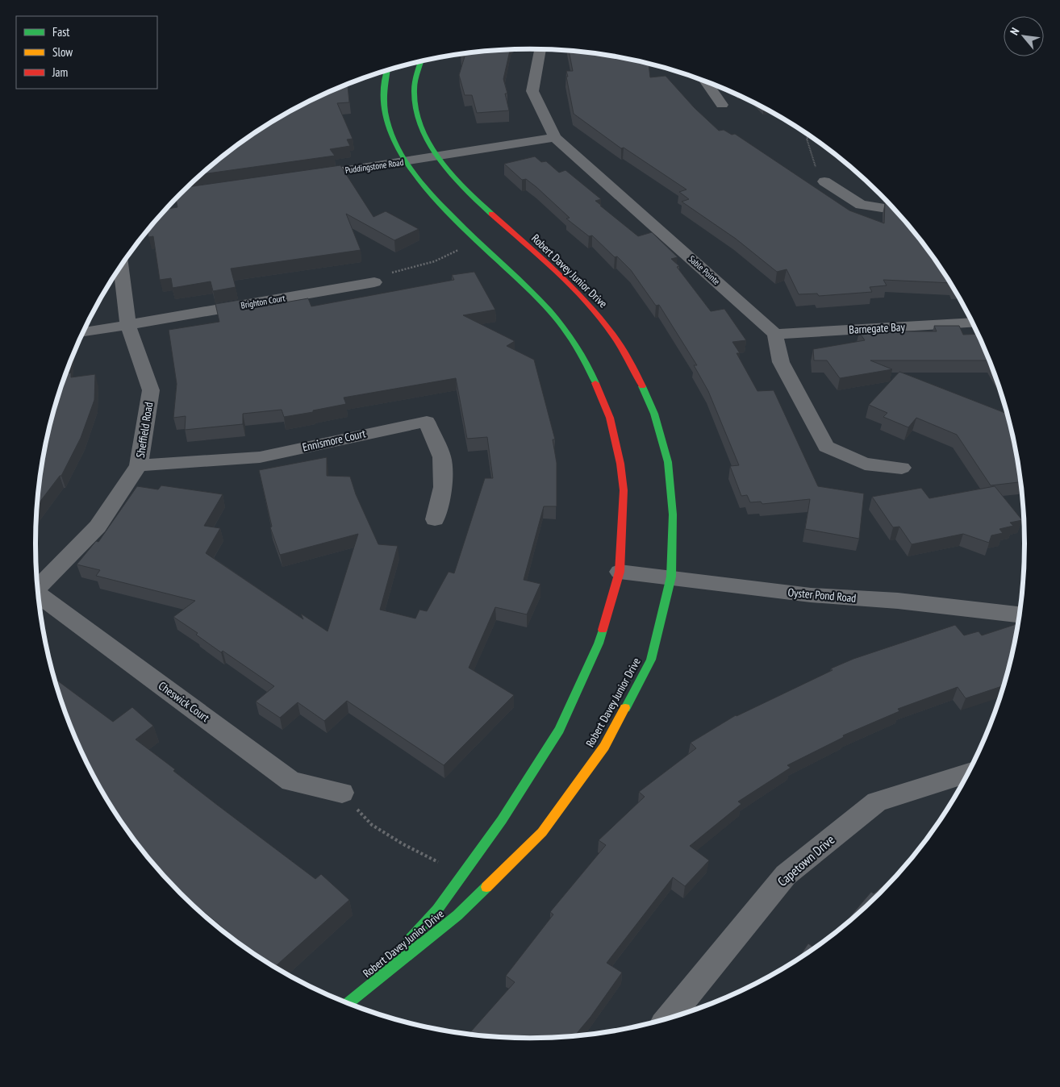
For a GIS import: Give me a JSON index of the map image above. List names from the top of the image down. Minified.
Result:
{"streets":{"main road":["Robert Davey Junior Drive"],"street":["Puddingstone Road","Sable Pointe","Brighton Court","Barnegate Bay","Sheffield Road","Ennismore Court","Oyster Pond Road","Cheswick Court","Capetown Drive"]},"crossings":[["Puddingstone Road","Sable Pointe"],["Puddingstone Road","Robert Davey Junior Drive"],["Sable Pointe","Barnegate Bay"],["Robert Davey Junior Drive","Oyster Pond Road"],["Brighton Court","Sheffield Road"],["Sheffield Road","Ennismore Court"]],"legend":["Fast","Slow","Jam"],"north":"top left"}
